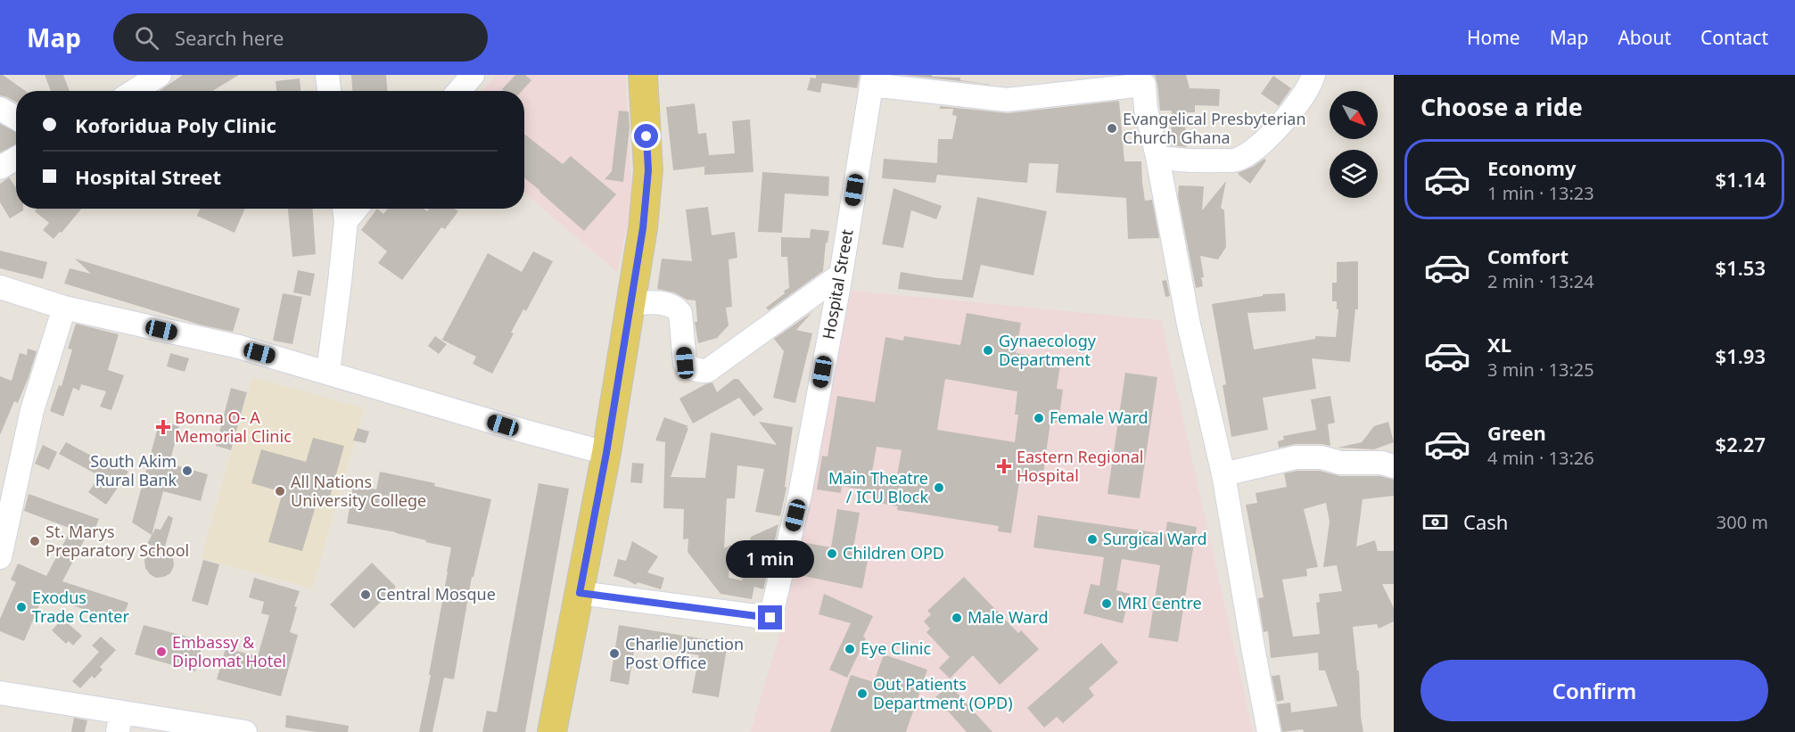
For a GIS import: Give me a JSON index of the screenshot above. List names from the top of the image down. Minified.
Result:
{"streets":{"street":["Hospital Street"]},"places":{"other":["Evangelical Presbyterian Church Ghana","Gynaecology Department","Female Ward","South Akim Rural Bank","Main Theatre / ICU Block","All Nations University College","Surgical Ward","St. Marys Preparatory School","Children OPD","Central Mosque","MRI Centre","Exodus Trade Center","Male Ward","Eye Clinic","Embassy & Diplomat Hotel","Charlie Junction Post Office","Out Patients Department (OPD)"],"health":["Bonna O- A Memorial Clinic","Eastern Regional Hospital"]},"north":"bottom right","page":{"header":"Map","search":"Search here","nav":["Home","Map","About","Contact"],"heading":"Choose a ride","banner":["Koforidua Poly Clinic","Hospital Street"],"list":[{"name":"Economy","note":"1 min · 13:23","value":"$1.14"},{"name":"Comfort","note":"2 min · 13:24","value":"$1.53"},{"name":"XL","note":"3 min · 13:25","value":"$1.93"},{"name":"Green","note":"4 min · 13:26","value":"$2.27"}],"pay":["Cash","300 m"],"bubble":"1 min","buttons":"Confirm"}}
